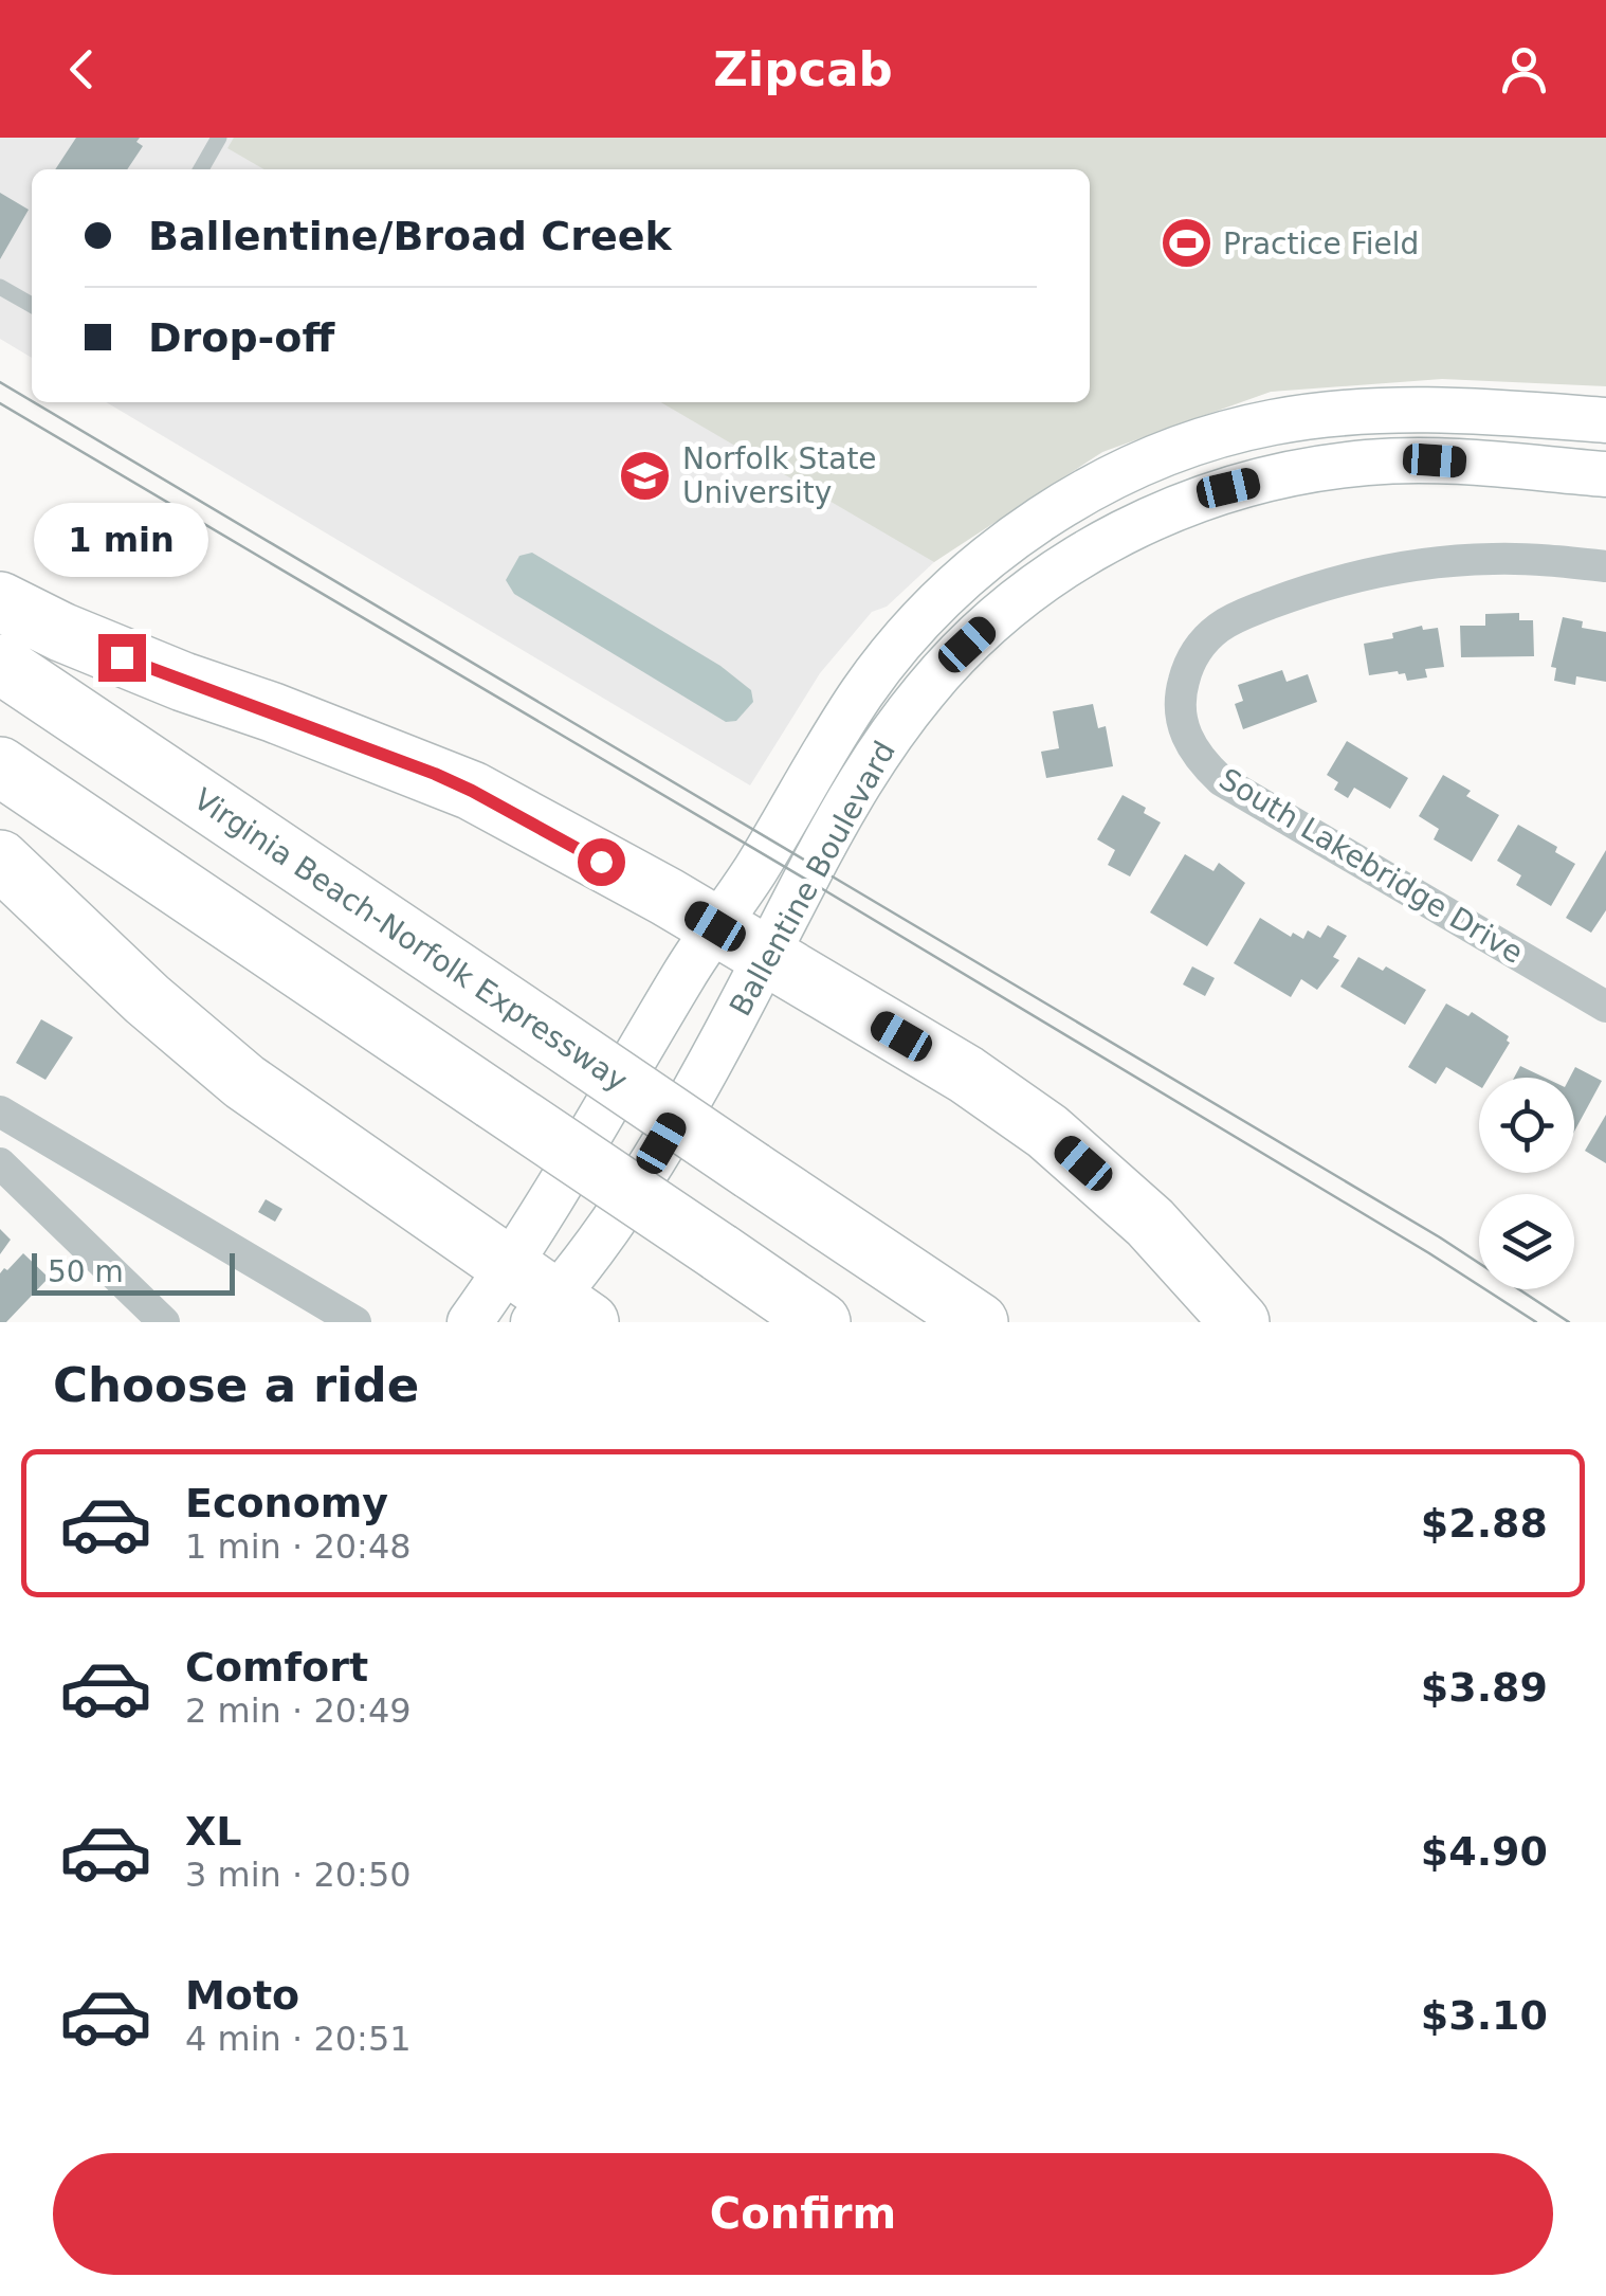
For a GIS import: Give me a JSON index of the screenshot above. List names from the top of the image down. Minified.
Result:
{"streets":{"highway":["Virginia Beach-Norfolk Expressway"],"main road":["Ballentine Boulevard"],"street":["South Lakebridge Drive"]},"places":{"sports":["Practice Field"],"school or university":["Norfolk State University"]},"scale_bar":"50 m","page":{"header":"Zipcab","banner":["Ballentine/Broad Creek","Drop-off"],"bubble":"1 min","scale":"50 m","heading":"Choose a ride","list":[{"name":"Economy","note":"1 min · 20:48","value":"$2.88"},{"name":"Comfort","note":"2 min · 20:49","value":"$3.89"},{"name":"XL","note":"3 min · 20:50","value":"$4.90"},{"name":"Moto","note":"4 min · 20:51","value":"$3.10"}],"buttons":"Confirm"}}
